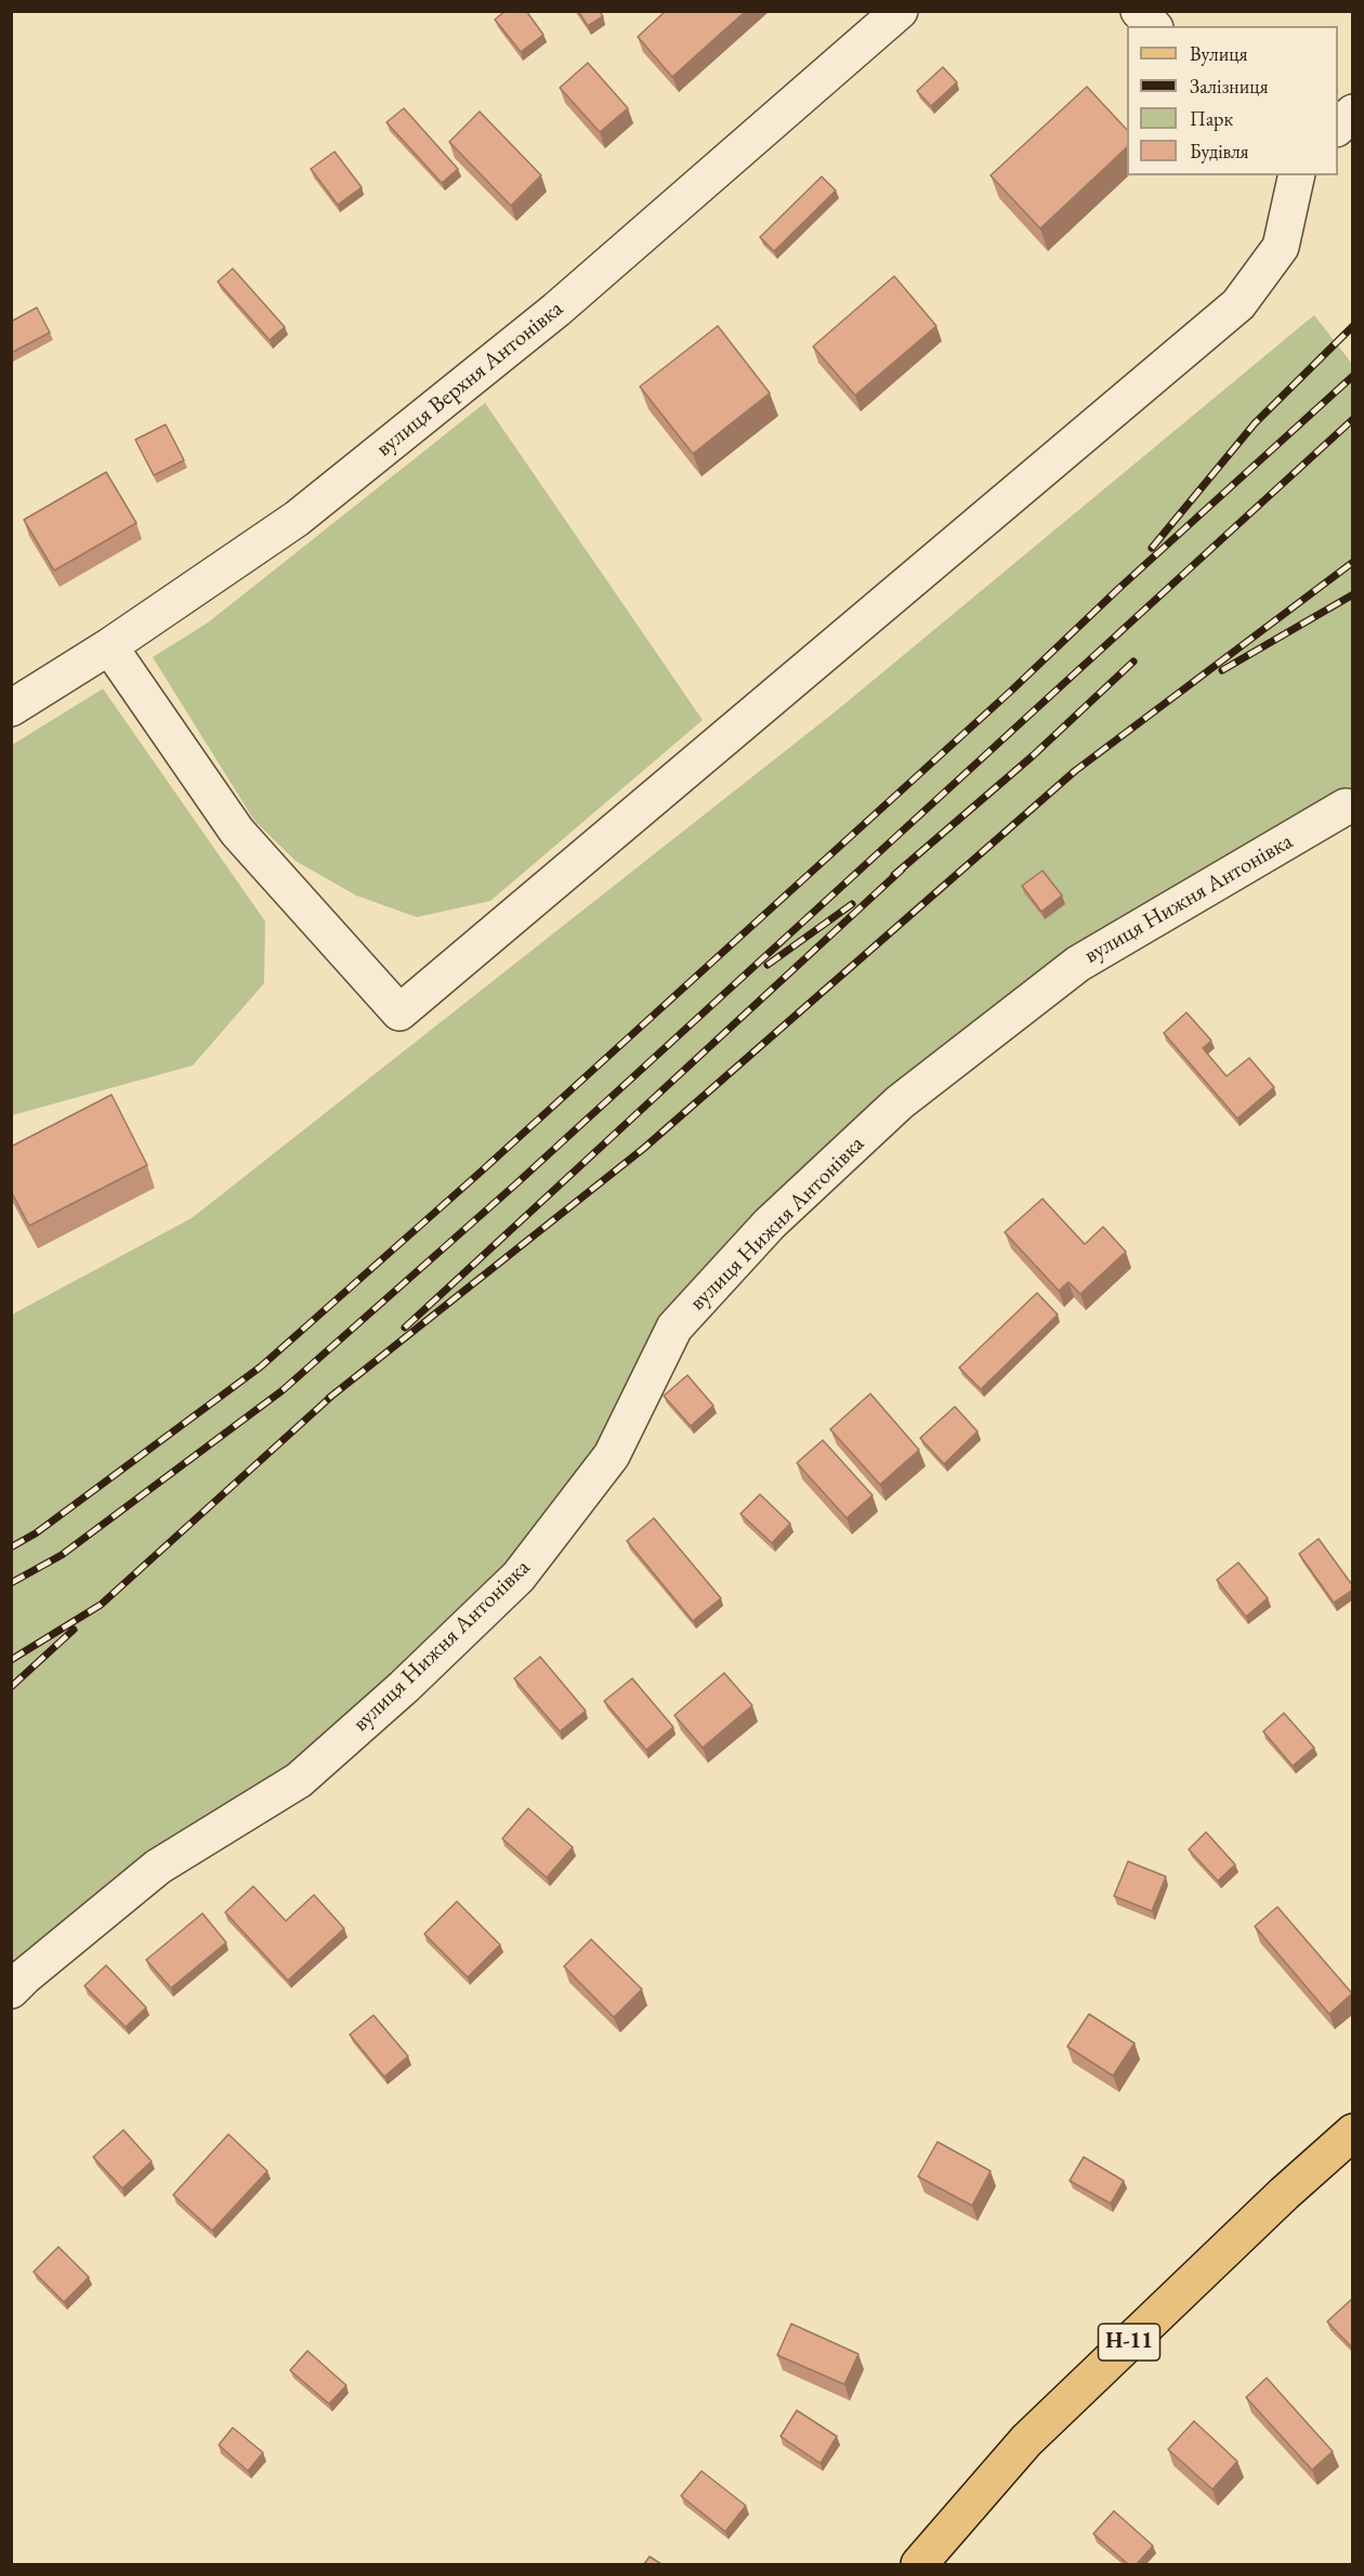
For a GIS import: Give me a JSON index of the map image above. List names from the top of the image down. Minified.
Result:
{"streets":{"main road":["Н-11"],"street":["вулиця Верхня Антонівка","вулиця Нижня Антонівка"]},"legend":["Вулиця","Залізниця","Парк","Будівля"]}
